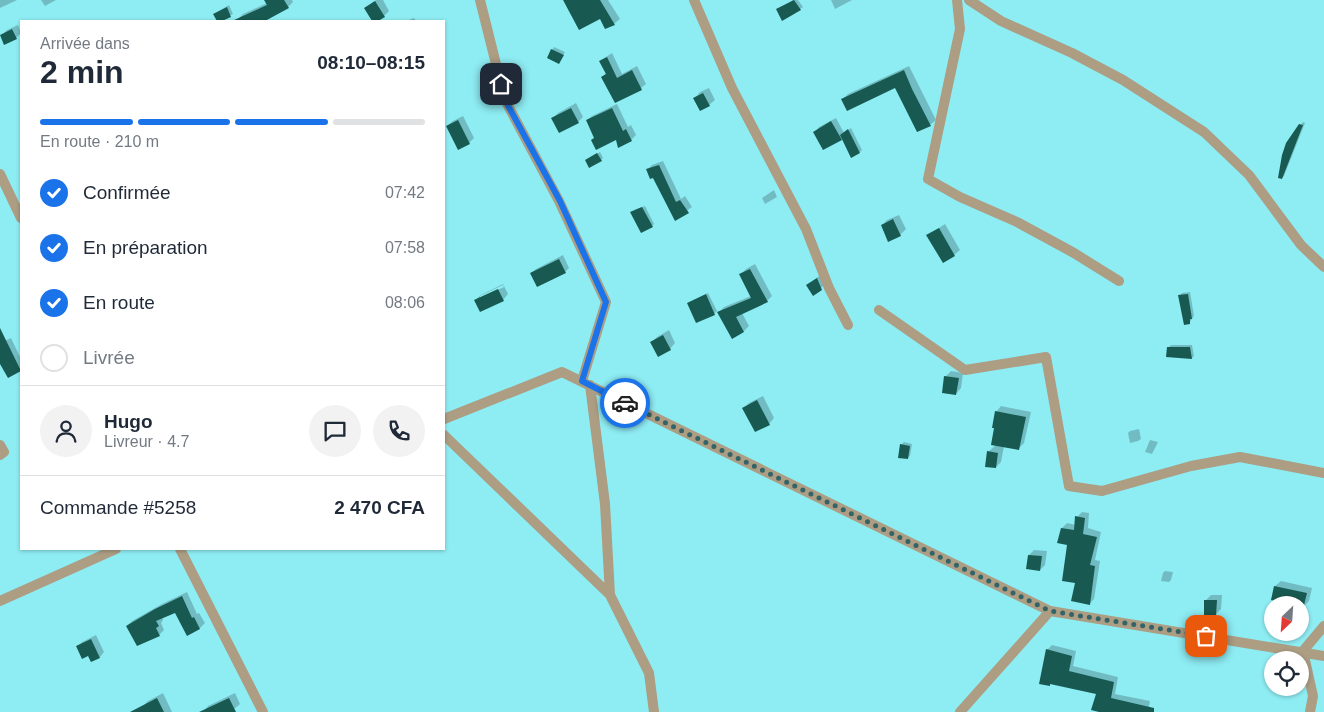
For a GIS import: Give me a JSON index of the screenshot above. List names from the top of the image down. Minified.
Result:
{"north":"bottom left","page":{"heading":["2 min","Arrivée dans","08:10–08:15"],"panel":["Hugo","Livreur · 4.7","Commande #5258","2 470 CFA"],"bar":"En route · 210 m","list":[["Confirmée","07:42"],["En préparation","07:58"],["En route","08:06"],"Livrée"]}}
